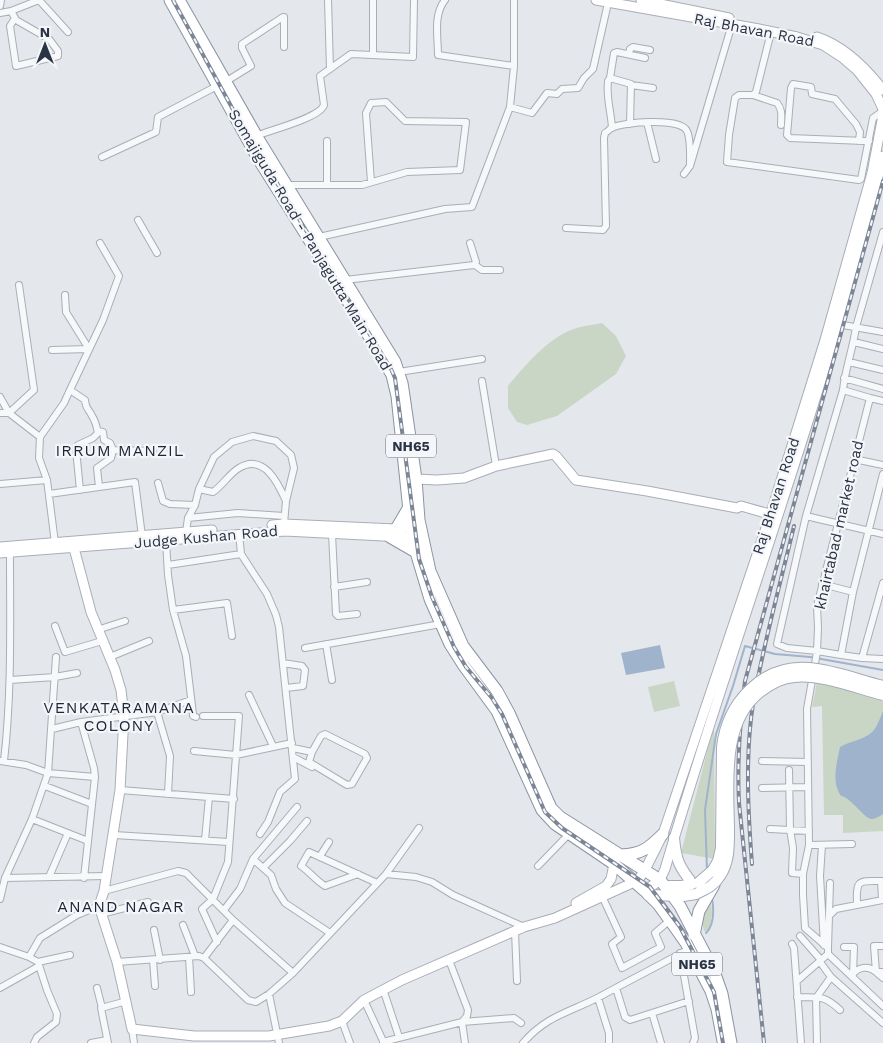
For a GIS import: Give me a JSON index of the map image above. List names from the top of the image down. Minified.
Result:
{"streets":{"highway":["Somajiguda Road - Panjagutta Main Road","NH65"],"main road":["Raj Bhavan Road","Judge Kushan Road"],"street":["khairtabad market road"]},"crossings":[["Raj Bhavan Road","Somajiguda Road - Panjagutta Main Road"],["Raj Bhavan Road","NH65"],["Somajiguda Road - Panjagutta Main Road","NH65"],["Somajiguda Road - Panjagutta Main Road","Judge Kushan Road"]],"districts":["IRRUM MANZIL","VENKATARAMANA COLONY","ANAND NAGAR"],"north":"top"}
